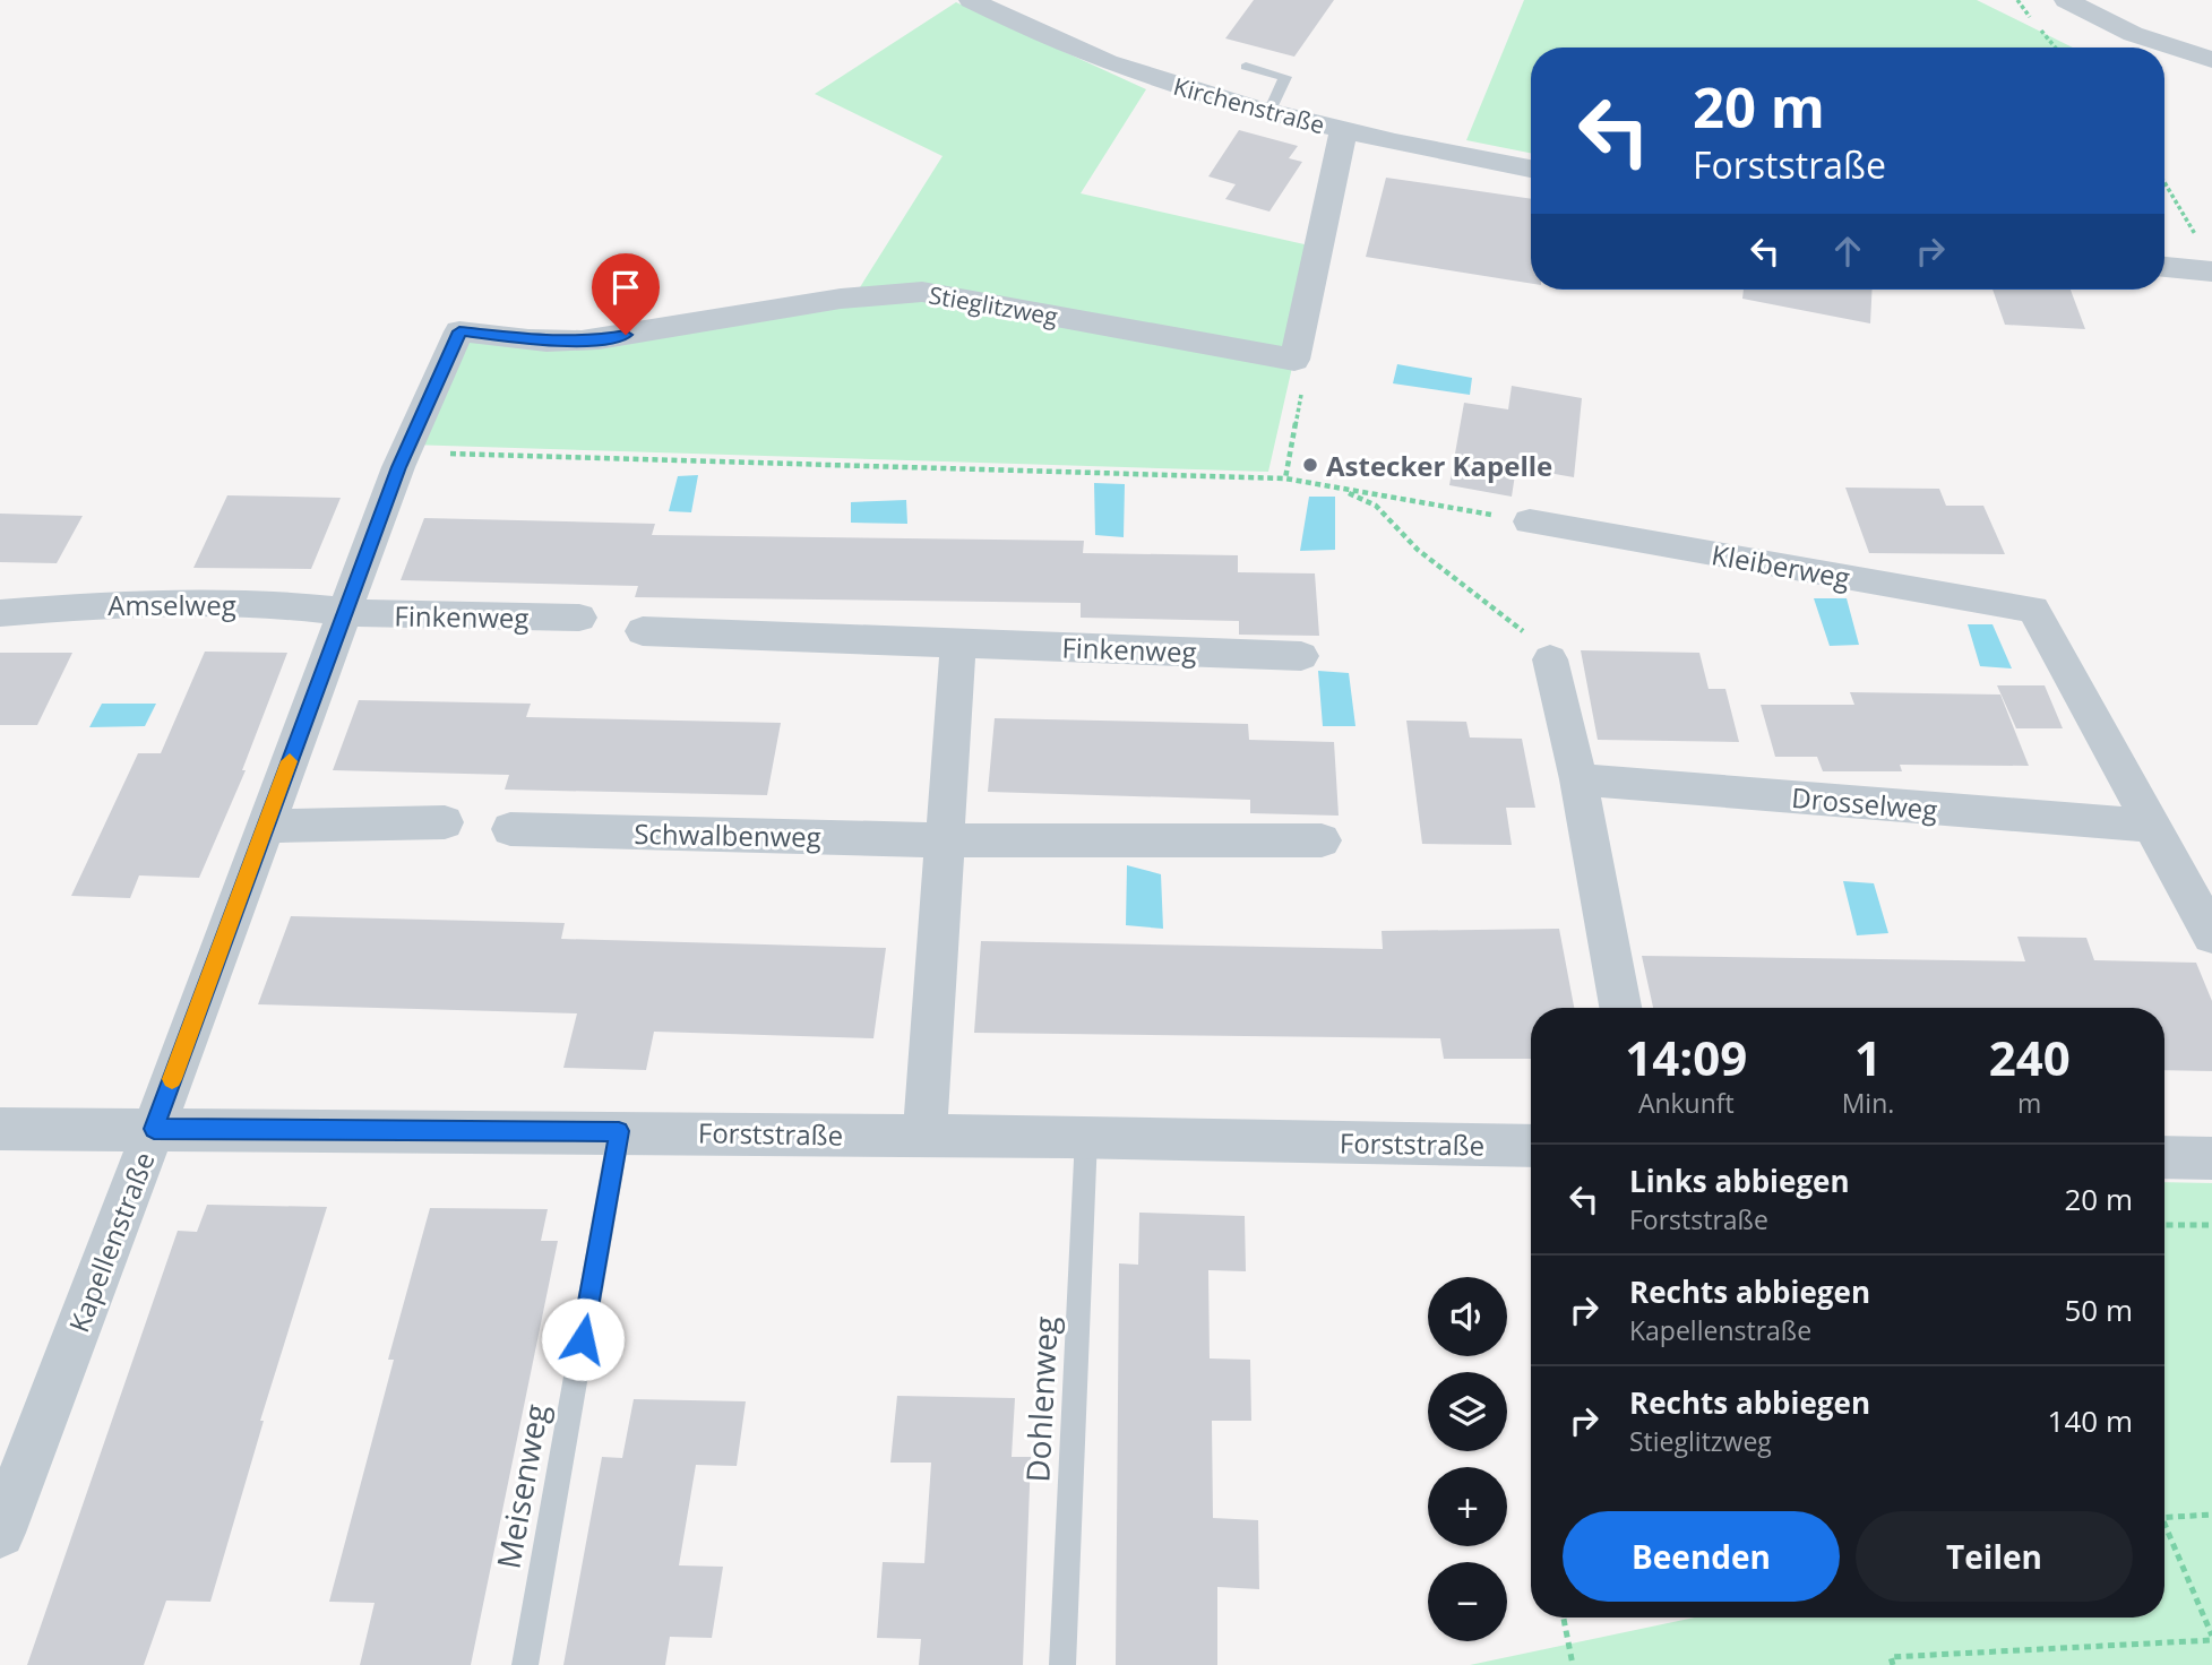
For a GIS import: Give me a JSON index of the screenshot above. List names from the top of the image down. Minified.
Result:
{"streets":{"street":["Kirchenstraße","Stieglitzweg","Kleiberweg","Amselweg","Finkenweg","Drosselweg","Schwalbenweg","Forststraße","Kapellenstraße"],"lane":["Dohlenweg","Meisenweg"]},"crossings":[["Stieglitzweg","Kapellenstraße"],["Kleiberweg","Drosselweg"],["Amselweg","Finkenweg"],["Amselweg","Kapellenstraße"],["Finkenweg","Kapellenstraße"],["Forststraße","Kapellenstraße"],["Forststraße","Dohlenweg"],["Forststraße","Meisenweg"]],"places":["Astecker Kapelle"],"page":{"turn":["20 m","Forststraße"],"eta":["14:09","Ankunft","1","Min.","240","m"],"list":[{"name":"Links abbiegen","note":"Forststraße","value":"20 m"},{"name":"Rechts abbiegen","note":"Kapellenstraße","value":"50 m"},{"name":"Rechts abbiegen","note":"Stieglitzweg","value":"140 m"}],"map_buttons":["+","−"],"buttons":["Beenden","Teilen"]}}
